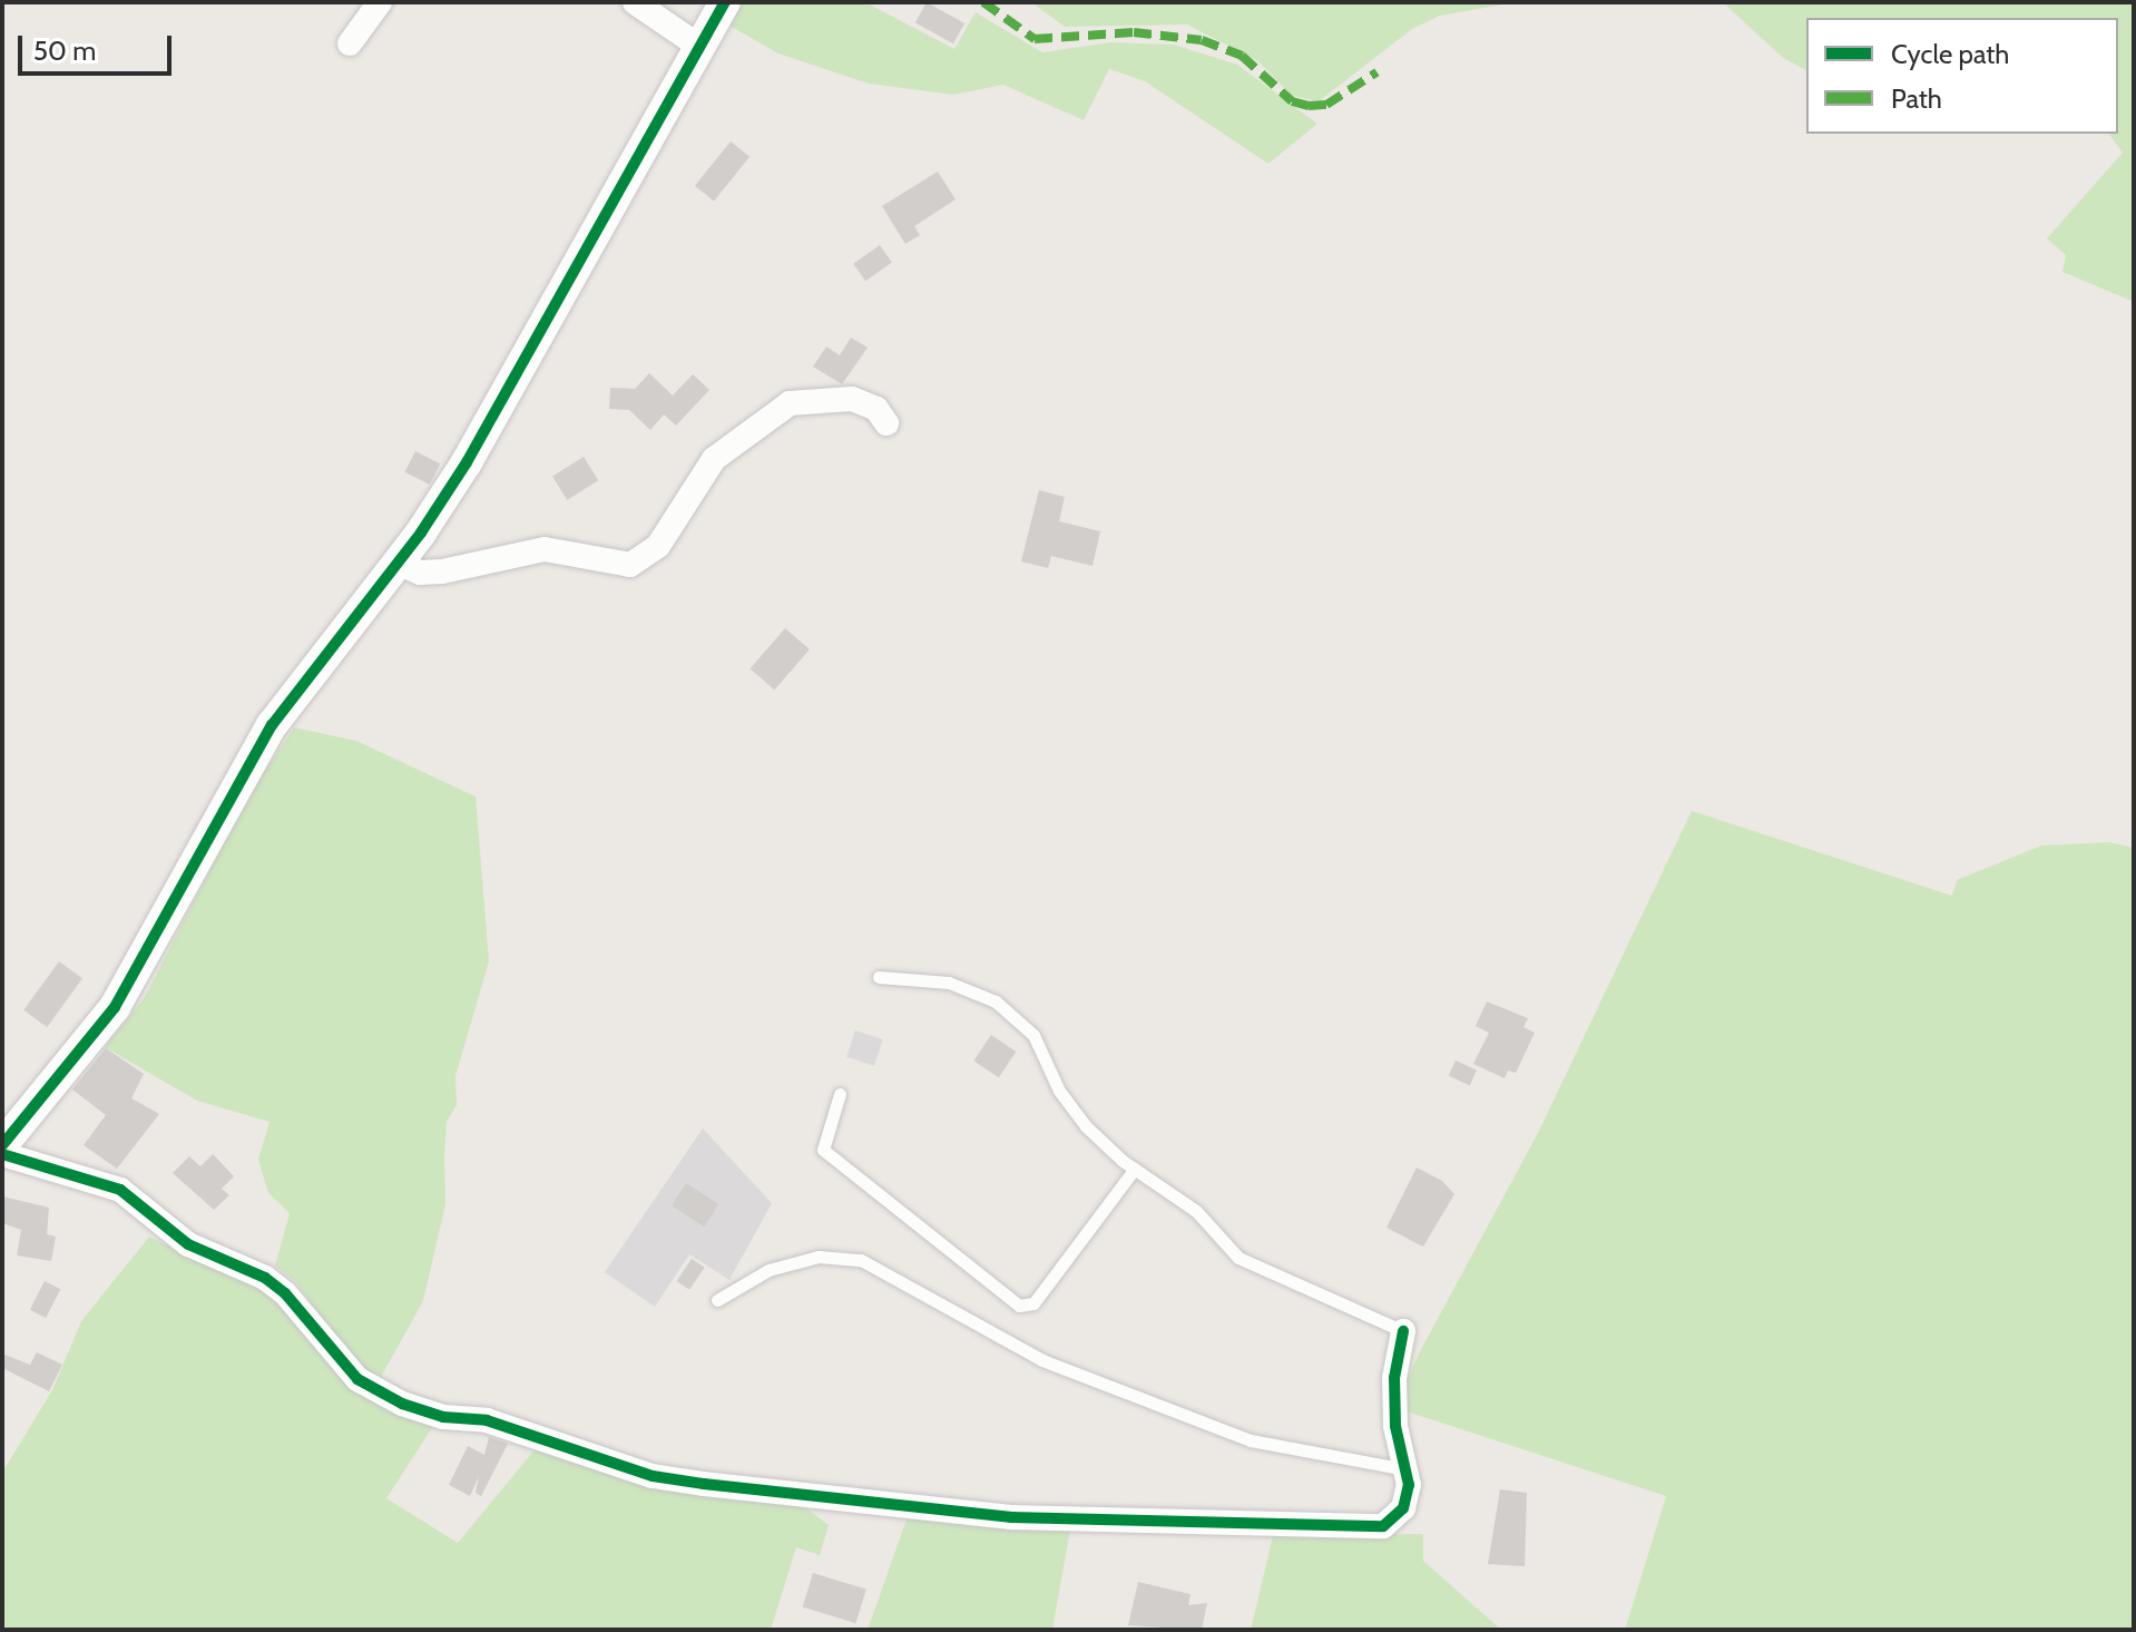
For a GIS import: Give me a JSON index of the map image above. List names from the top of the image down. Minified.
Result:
{"legend":["Cycle path","Path"],"scale_bar":"50 m"}
